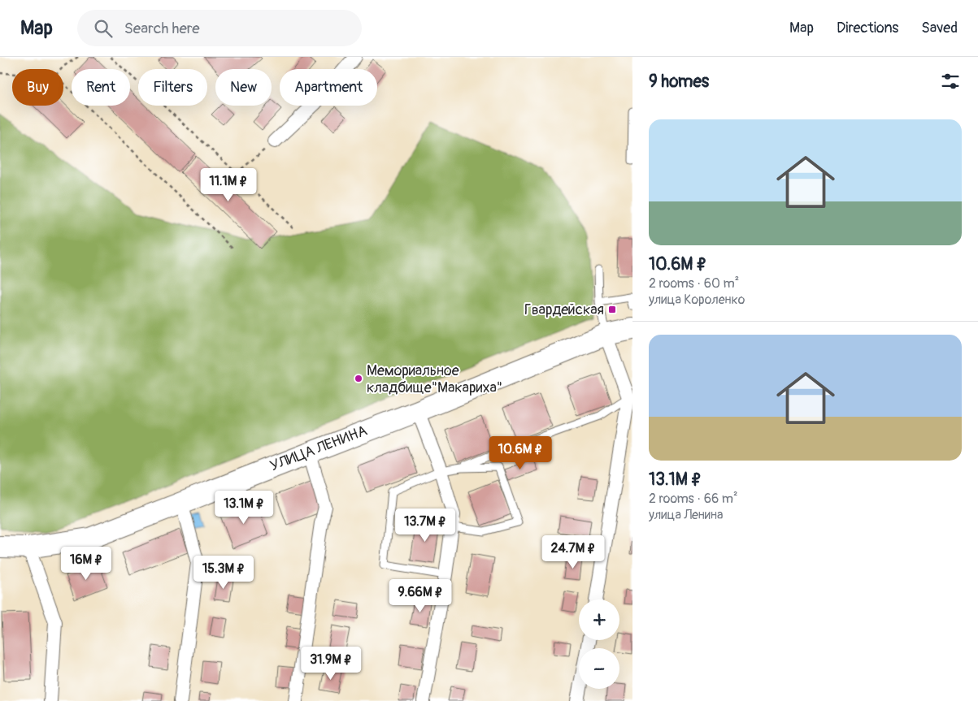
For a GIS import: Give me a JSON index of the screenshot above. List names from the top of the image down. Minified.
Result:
{"streets":{"main road":["УЛИЦА ЛЕНИНА"]},"places":{"transit":["Гвардейская"],"other":["Мемориальное кладбище\"Макариха\""]},"page":{"header":"Map","search":"Search here","nav":["Map","Directions","Saved"],"heading":"9 homes","chip":["Buy","Rent","Filters","New","Apartment"],"list":[{"name":"10.6M ₽","note":"2 rooms · 60 m² · улица Короленко"},{"name":"13.1M ₽","note":"2 rooms · 66 m² · улица Ленина"}],"price":["11.1M ₽","10.6M ₽","13.1M ₽","13.7M ₽","24.7M ₽","16M ₽","15.3M ₽","9.66M ₽","31.9M ₽"],"map_buttons":["+","−"]}}
